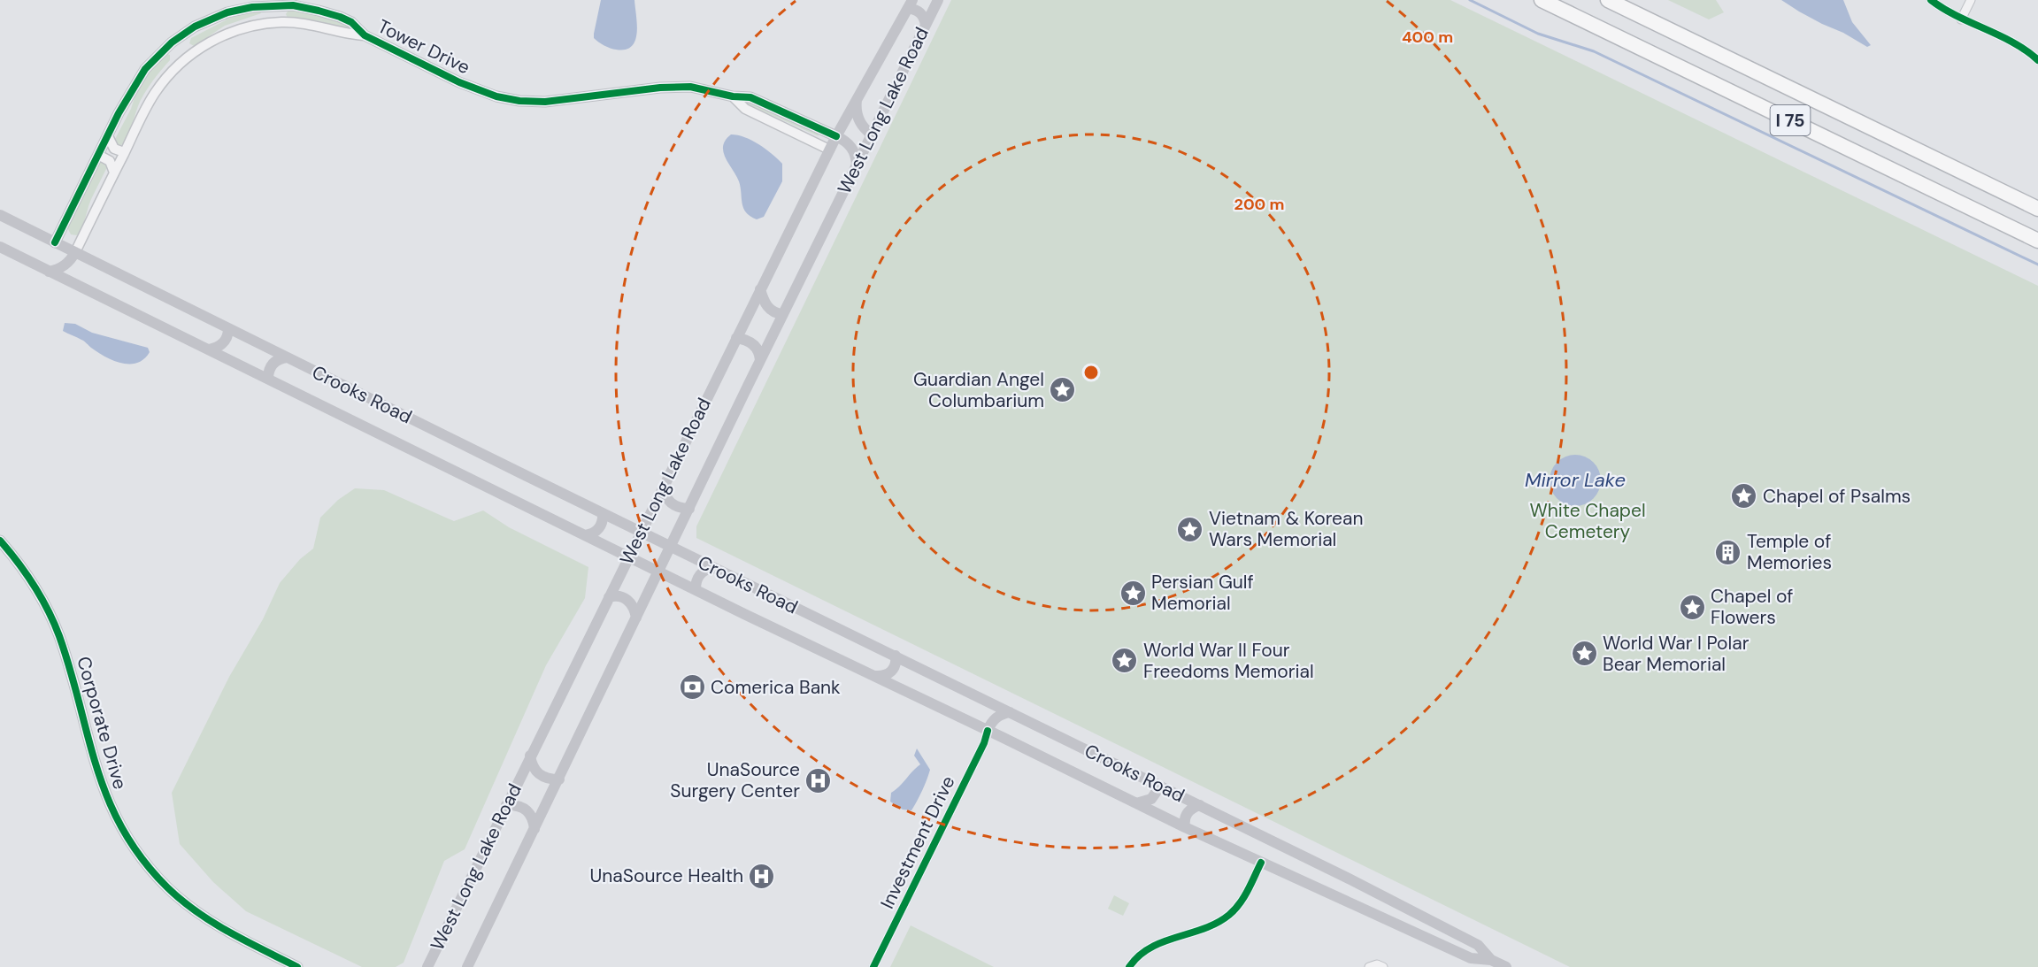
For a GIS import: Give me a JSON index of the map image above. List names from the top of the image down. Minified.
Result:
{"streets":{"highway":["I 75"],"main road":["West Long Lake Road","Crooks Road"],"street":["Tower Drive","Corporate Drive","Investment Drive"]},"crossings":[["Tower Drive","West Long Lake Road"],["Tower Drive","Crooks Road"],["West Long Lake Road","Crooks Road"],["Crooks Road","Investment Drive"]],"water":["Mirror Lake"],"parks":["White Chapel Cemetery"],"places":{"place":["Guardian Angel Columbarium","Chapel of Psalms","Vietnam & Korean Wars Memorial","Persian Gulf Memorial","Chapel of Flowers","World War I Polar Bear Memorial","World War II Four Freedoms Memorial"],"building":["Temple of Memories"],"bank":["Comerica Bank"],"hospital":["UnaSource Surgery Center","UnaSource Health"]},"rings":["400 m","200 m"]}
